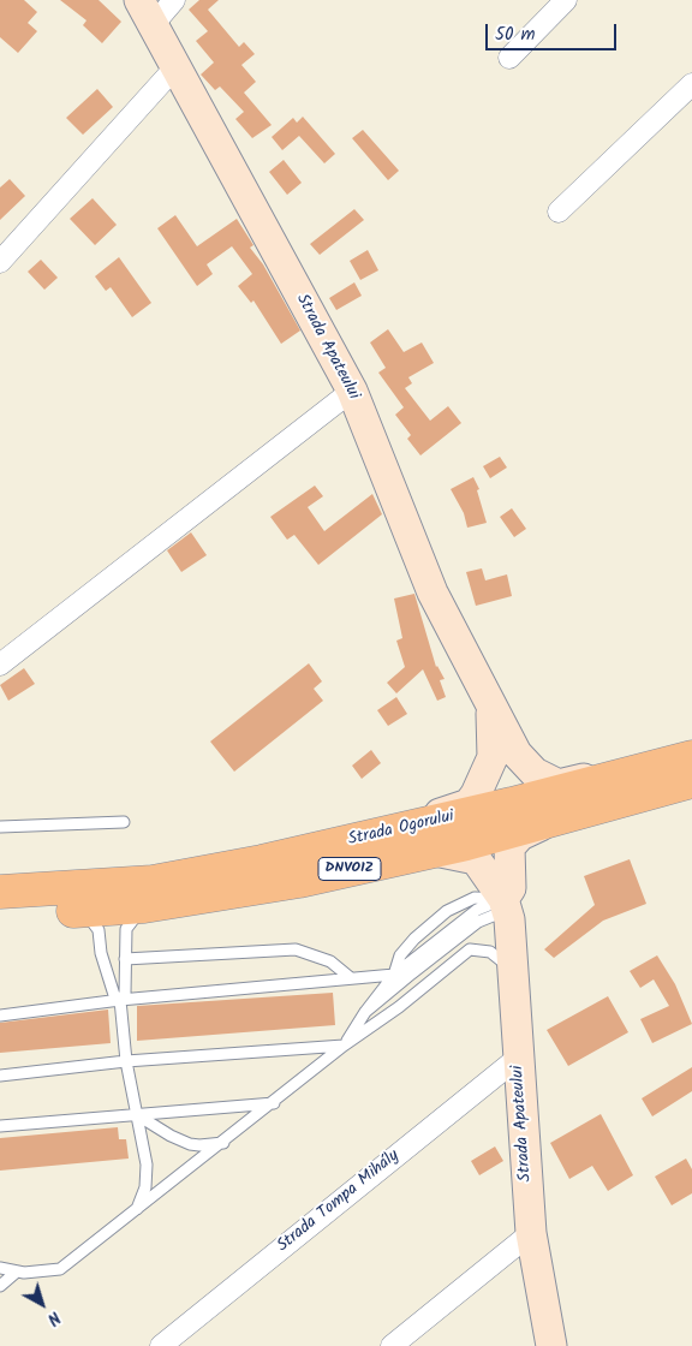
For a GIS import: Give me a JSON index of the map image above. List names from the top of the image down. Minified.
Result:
{"streets":{"highway":["Strada Ogorului","DNVO1Z"],"street":["Strada Apateului","Strada Tompa Mihály"]},"crossings":[["Strada Apateului","Strada Ogorului"],["Strada Apateului","Strada Tompa Mihály"]],"scale_bar":"50 m","north":"bottom right"}
